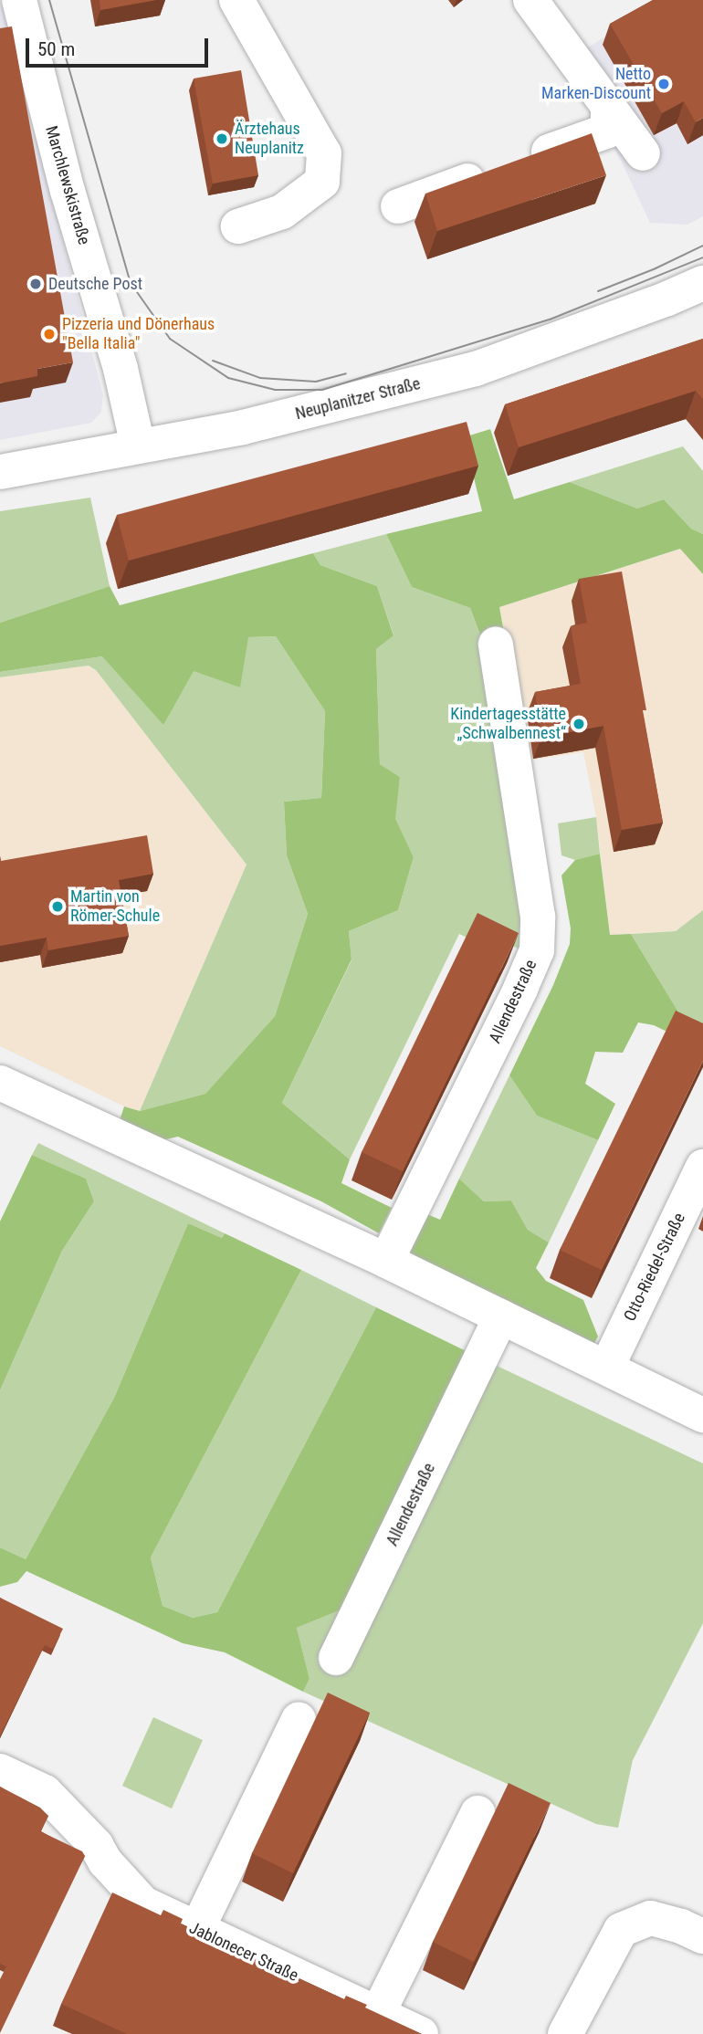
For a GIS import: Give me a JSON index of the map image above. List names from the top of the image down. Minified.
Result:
{"streets":{"street":["Marchlewskistraße","Neuplanitzer Straße","Allendestraße","Otto-Riedel-Straße","Jablonecer Straße"]},"crossings":[["Marchlewskistraße","Neuplanitzer Straße"]],"places":["Netto Marken-Discount","Ärztehaus Neuplanitz","Deutsche Post","Pizzeria und Dönerhaus \"Bella Italia\"","Kindertagesstätte „Schwalbennest“","Martin von Römer-Schule"],"scale_bar":"50 m"}
